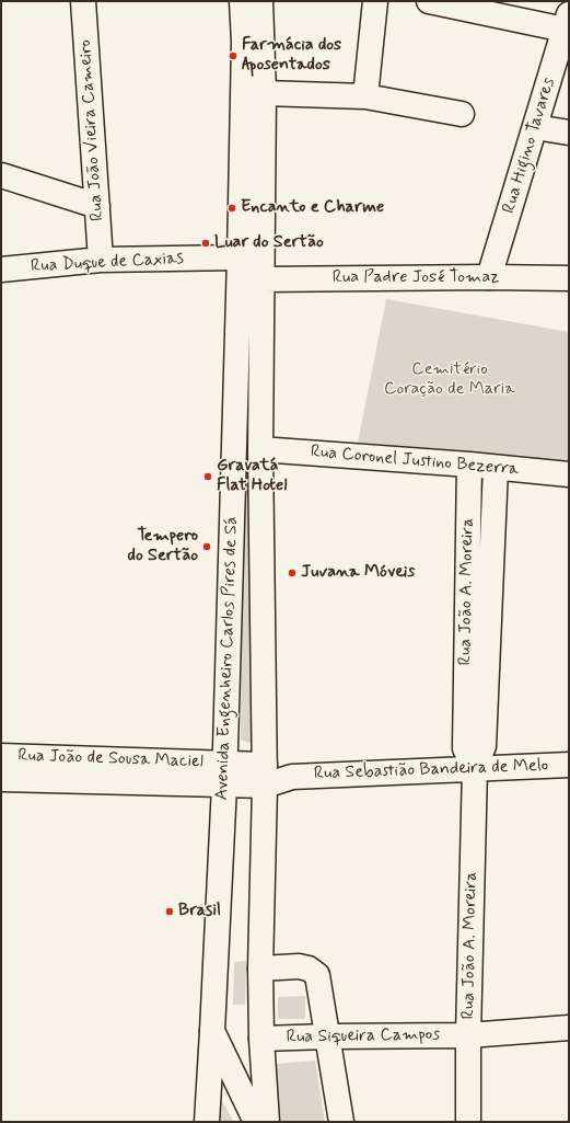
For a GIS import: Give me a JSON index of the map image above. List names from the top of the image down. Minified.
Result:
{"streets":{"street":["Rua Joāo Vieira Cameiro","Rua Higino Tavares","Rua Duque de Caxias","Rua Padre José Tomaz","Rua Coronel Justino Bezerra","Rua João A. Moreira","Avenida Engenheiro Carlos Pires de Sá","Rua João de Sousa Maciel","Rua Sebastião Bandeira de Melo","Rua Siqueira Campos"]},"crossings":[["Rua Joāo Vieira Cameiro","Rua Duque de Caxias"],["Rua Higino Tavares","Rua Padre José Tomaz"],["Rua Duque de Caxias","Avenida Engenheiro Carlos Pires de Sá"],["Rua Padre José Tomaz","Avenida Engenheiro Carlos Pires de Sá"],["Rua Coronel Justino Bezerra","Rua João A. Moreira"],["Rua Coronel Justino Bezerra","Avenida Engenheiro Carlos Pires de Sá"],["Rua João A. Moreira","Rua Sebastião Bandeira de Melo"],["Rua João A. Moreira","Rua Siqueira Campos"],["Avenida Engenheiro Carlos Pires de Sá","Rua João de Sousa Maciel"],["Avenida Engenheiro Carlos Pires de Sá","Rua Siqueira Campos"],["Rua João de Sousa Maciel","Rua Sebastião Bandeira de Melo"]],"parks":["Cemitério Coração de Maria"],"places":["Farmácia dos Aposentados","Encanto e Charme","Luar do Sertão","Gravatá Flat Hotel","Tempero do Sertão","Juvana Móveis","Brasil"]}
